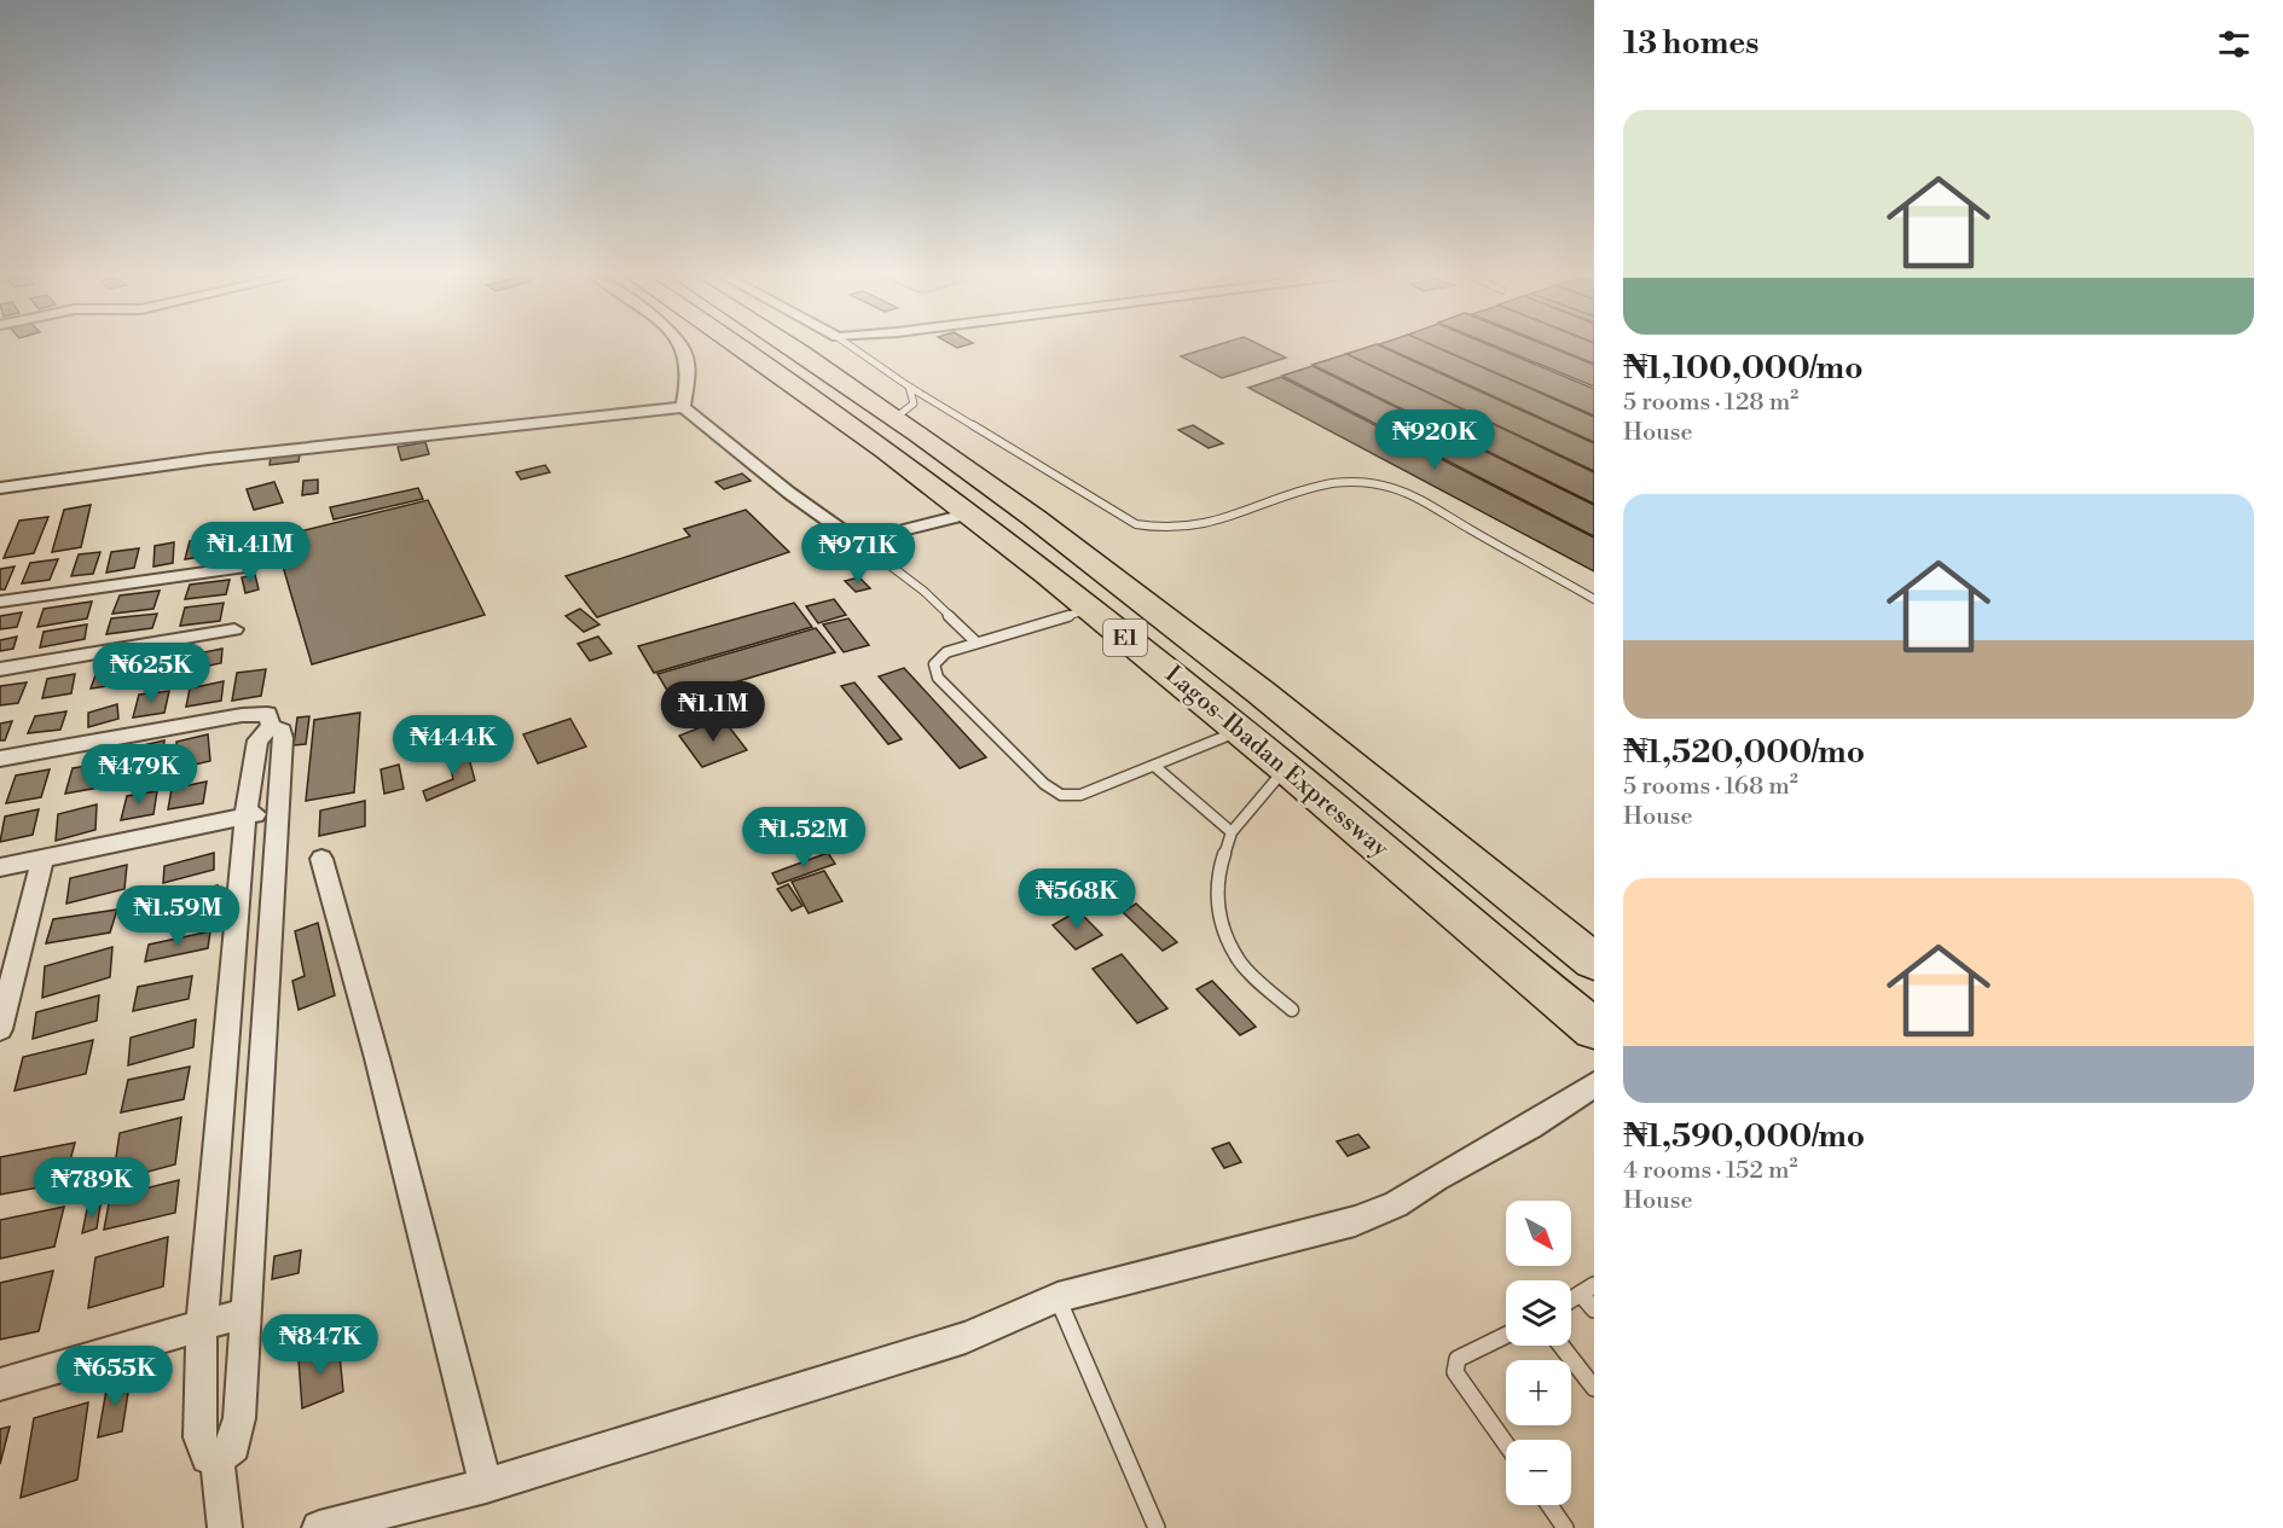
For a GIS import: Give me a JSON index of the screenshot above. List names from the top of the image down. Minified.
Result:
{"streets":{"highway":["E1","Lagos-Ibadan Expressway"]},"north":"bottom right","page":{"heading":"13 homes","list":[{"name":"₦1,100,000/mo","note":"5 rooms · 128 m² · House"},{"name":"₦1,520,000/mo","note":"5 rooms · 168 m² · House"},{"name":"₦1,590,000/mo","note":"4 rooms · 152 m² · House"}],"price":["₦920K","₦1.41M","₦971K","₦625K","₦1.1M","₦444K","₦479K","₦1.52M","₦568K","₦1.59M","₦789K","₦847K","₦655K"],"map_buttons":["+","−"]}}
